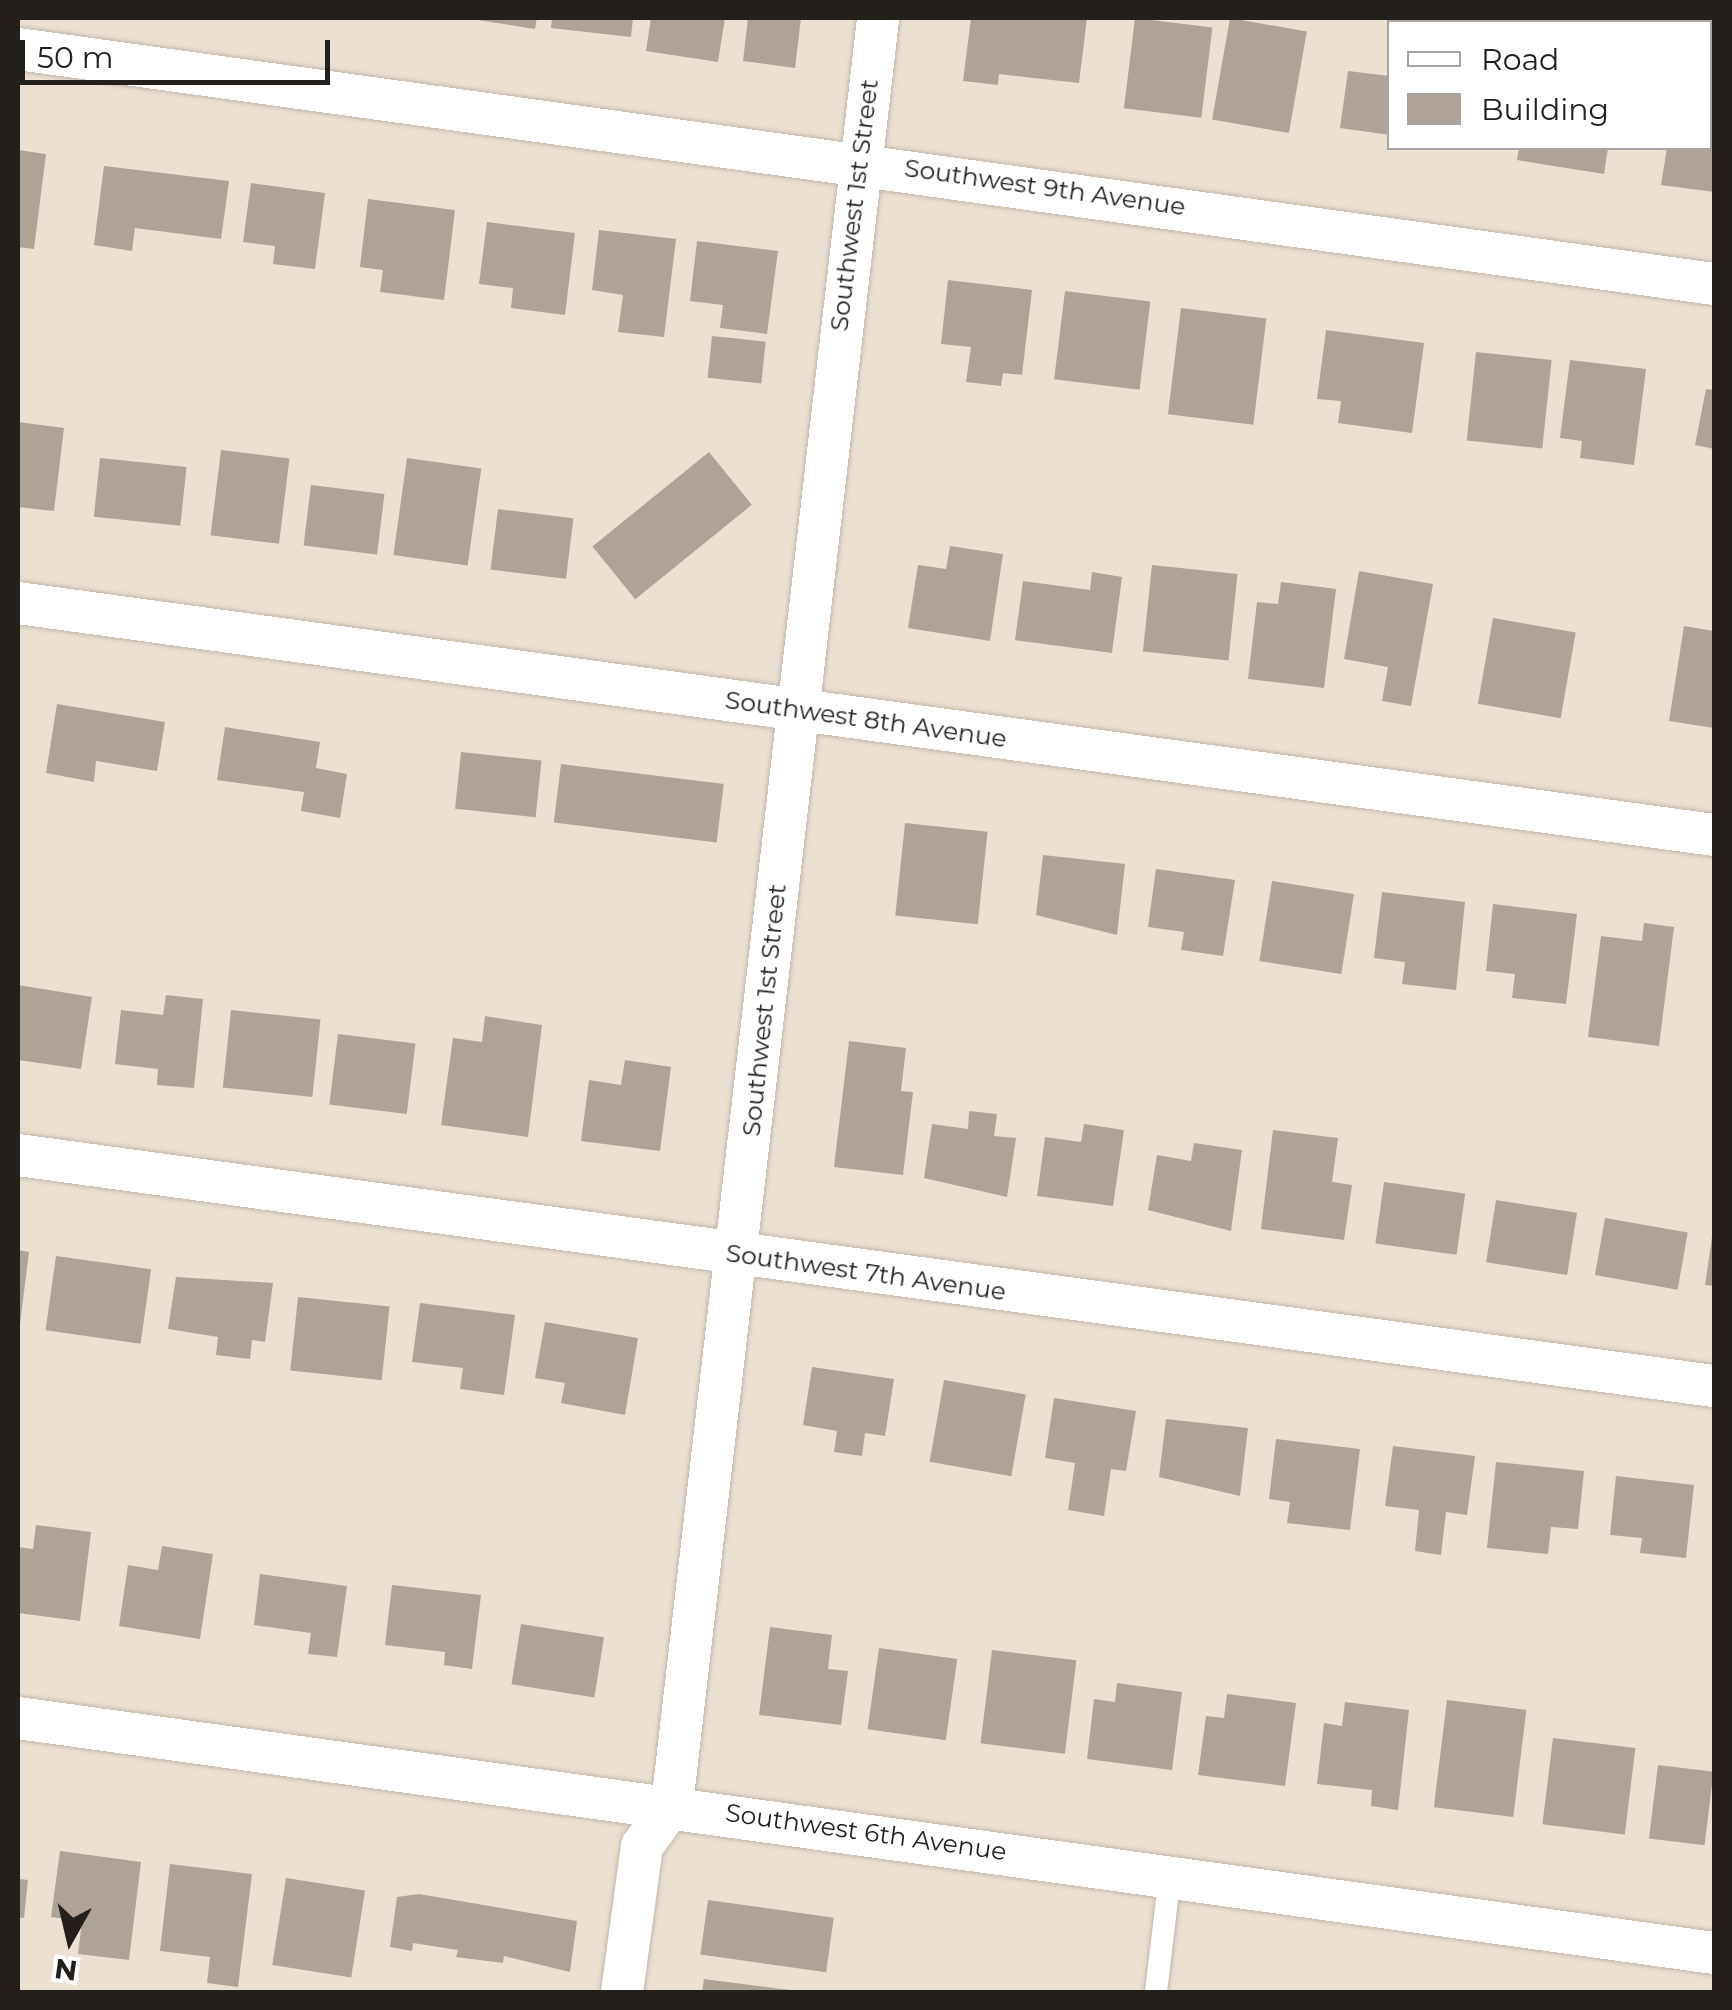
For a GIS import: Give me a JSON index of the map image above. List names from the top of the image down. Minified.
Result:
{"streets":{"street":["Southwest 9th Avenue","Southwest 1st Street","Southwest 8th Avenue","Southwest 7th Avenue","Southwest 6th Avenue"]},"crossings":[["Southwest 9th Avenue","Southwest 1st Street"],["Southwest 1st Street","Southwest 8th Avenue"],["Southwest 1st Street","Southwest 7th Avenue"],["Southwest 1st Street","Southwest 6th Avenue"]],"legend":["Road","Building"],"scale_bar":"50 m","north":"bottom"}
